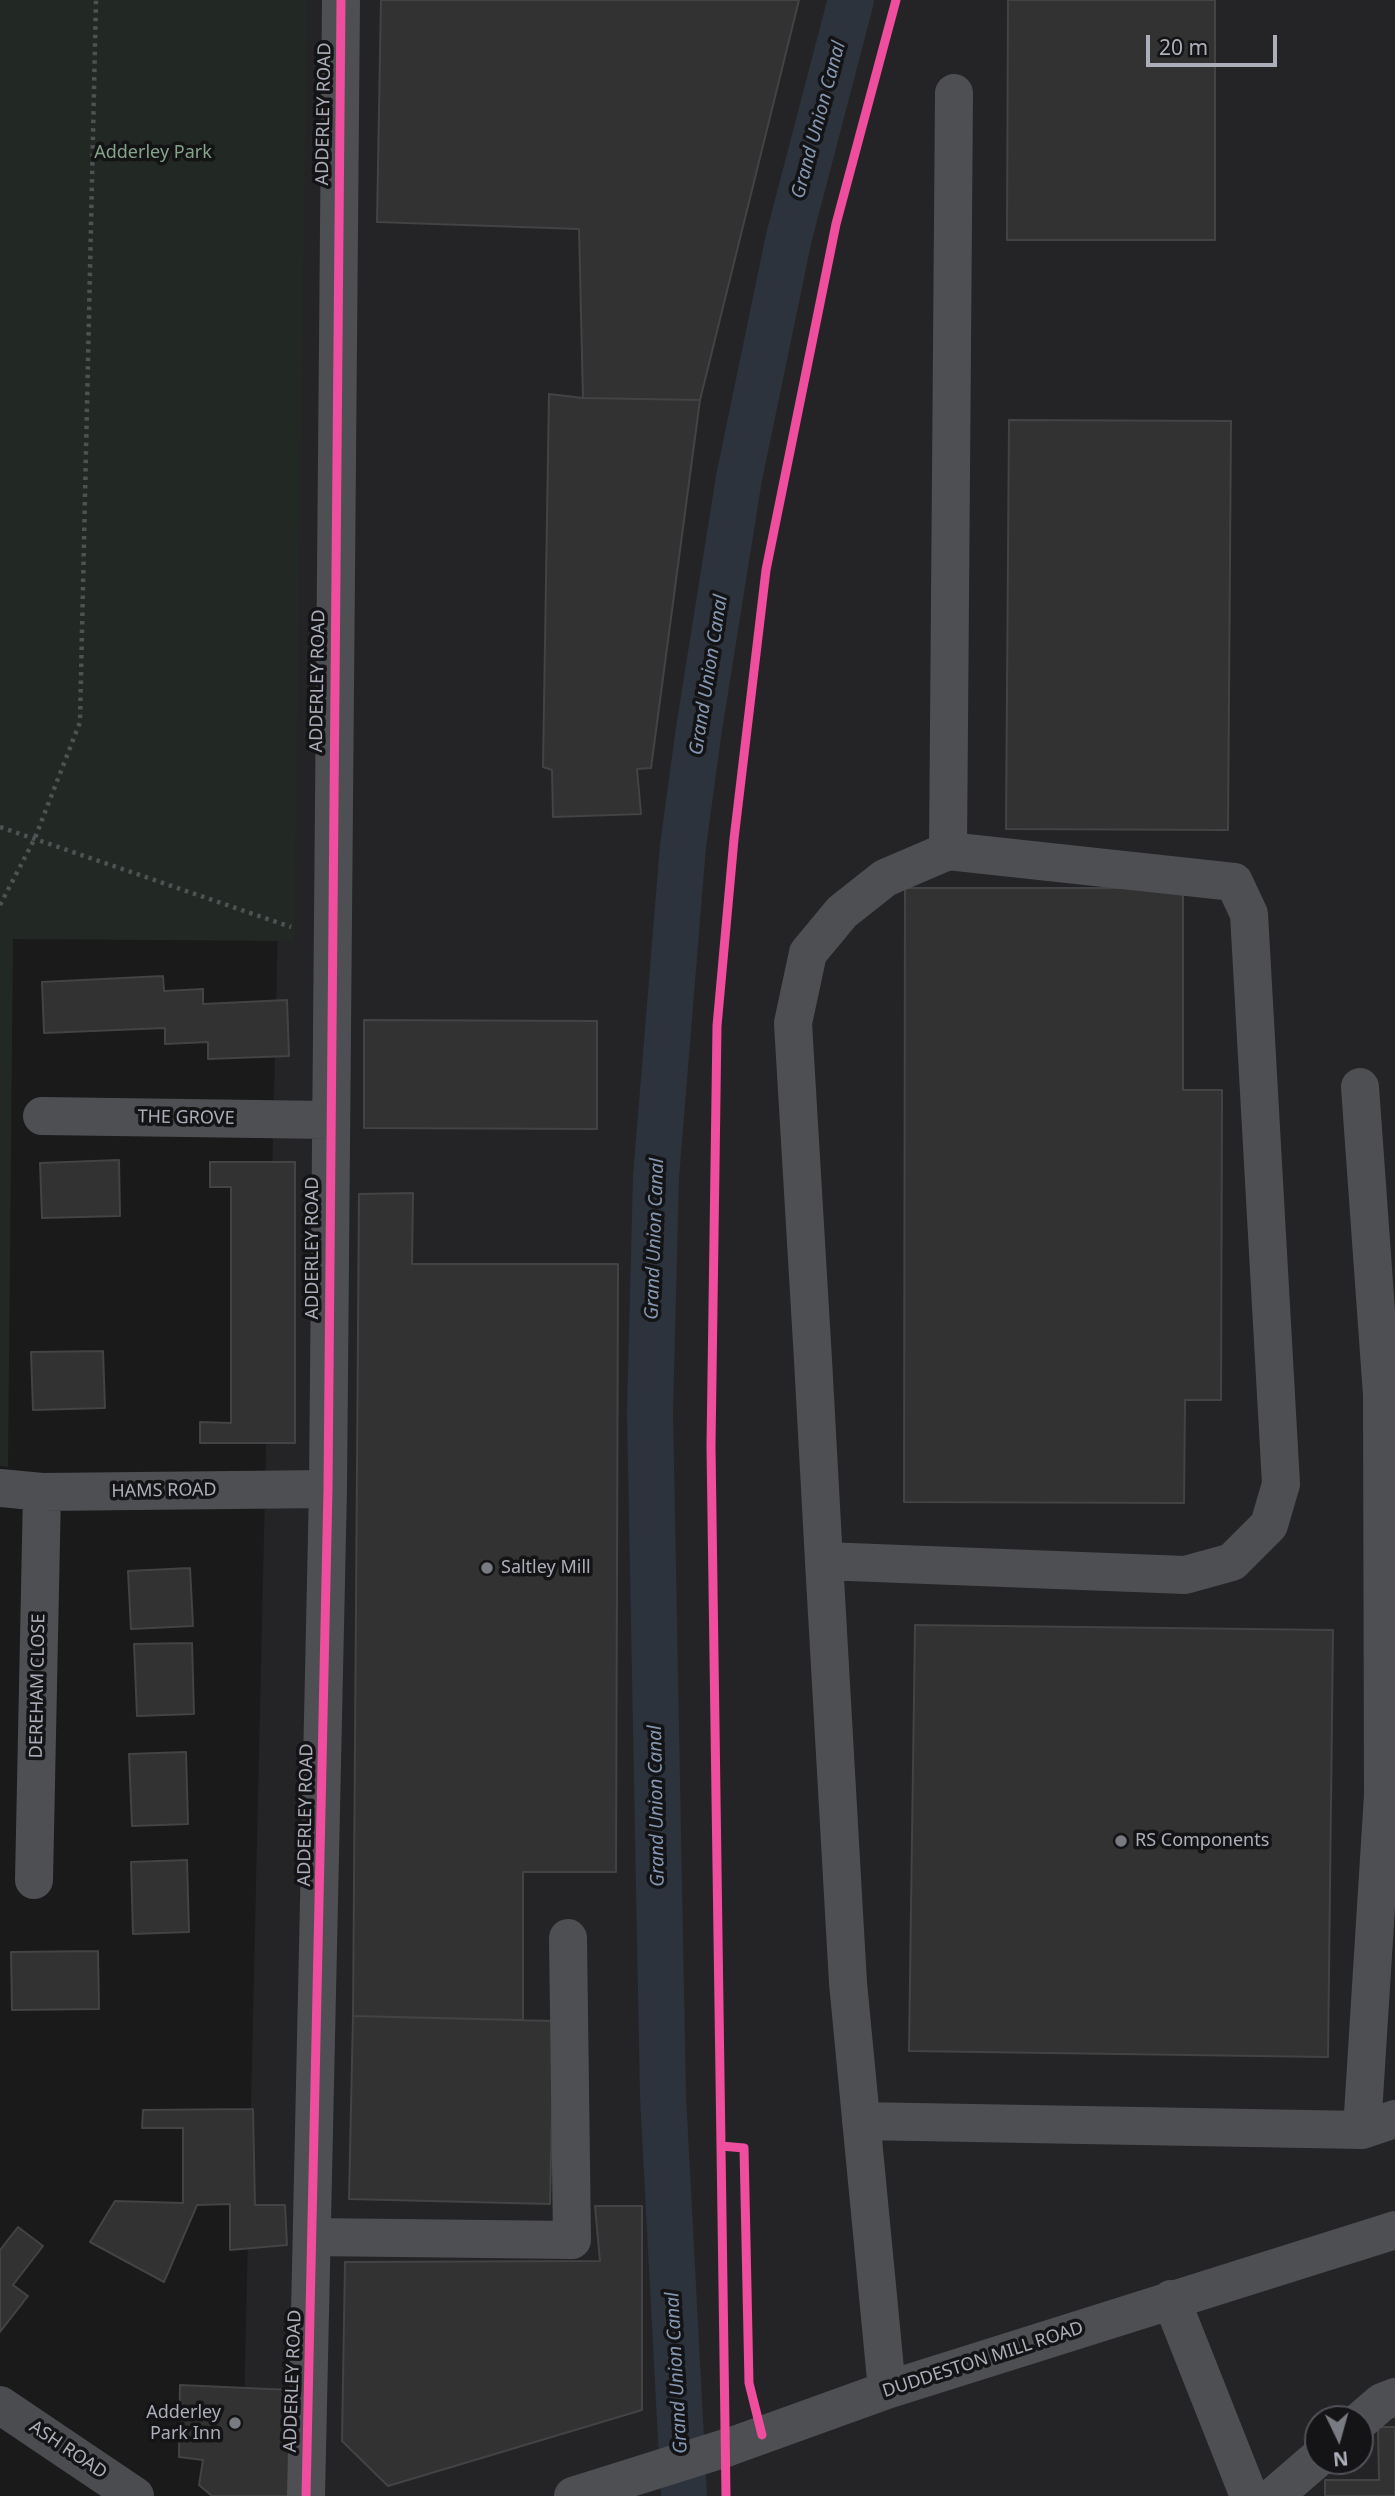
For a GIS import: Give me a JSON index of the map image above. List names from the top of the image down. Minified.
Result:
{"streets":{"main road":["ASH ROAD"],"street":["ADDERLEY ROAD","THE GROVE","HAMS ROAD","DEREHAM CLOSE","DUDDESTON MILL ROAD"]},"crossings":[["ADDERLEY ROAD","THE GROVE"],["ADDERLEY ROAD","HAMS ROAD"],["HAMS ROAD","DEREHAM CLOSE"]],"water":["Grand Union Canal"],"parks":["Adderley Park"],"places":["Saltley Mill","RS Components","Adderley Park Inn"],"scale_bar":"20 m","north":"bottom"}
